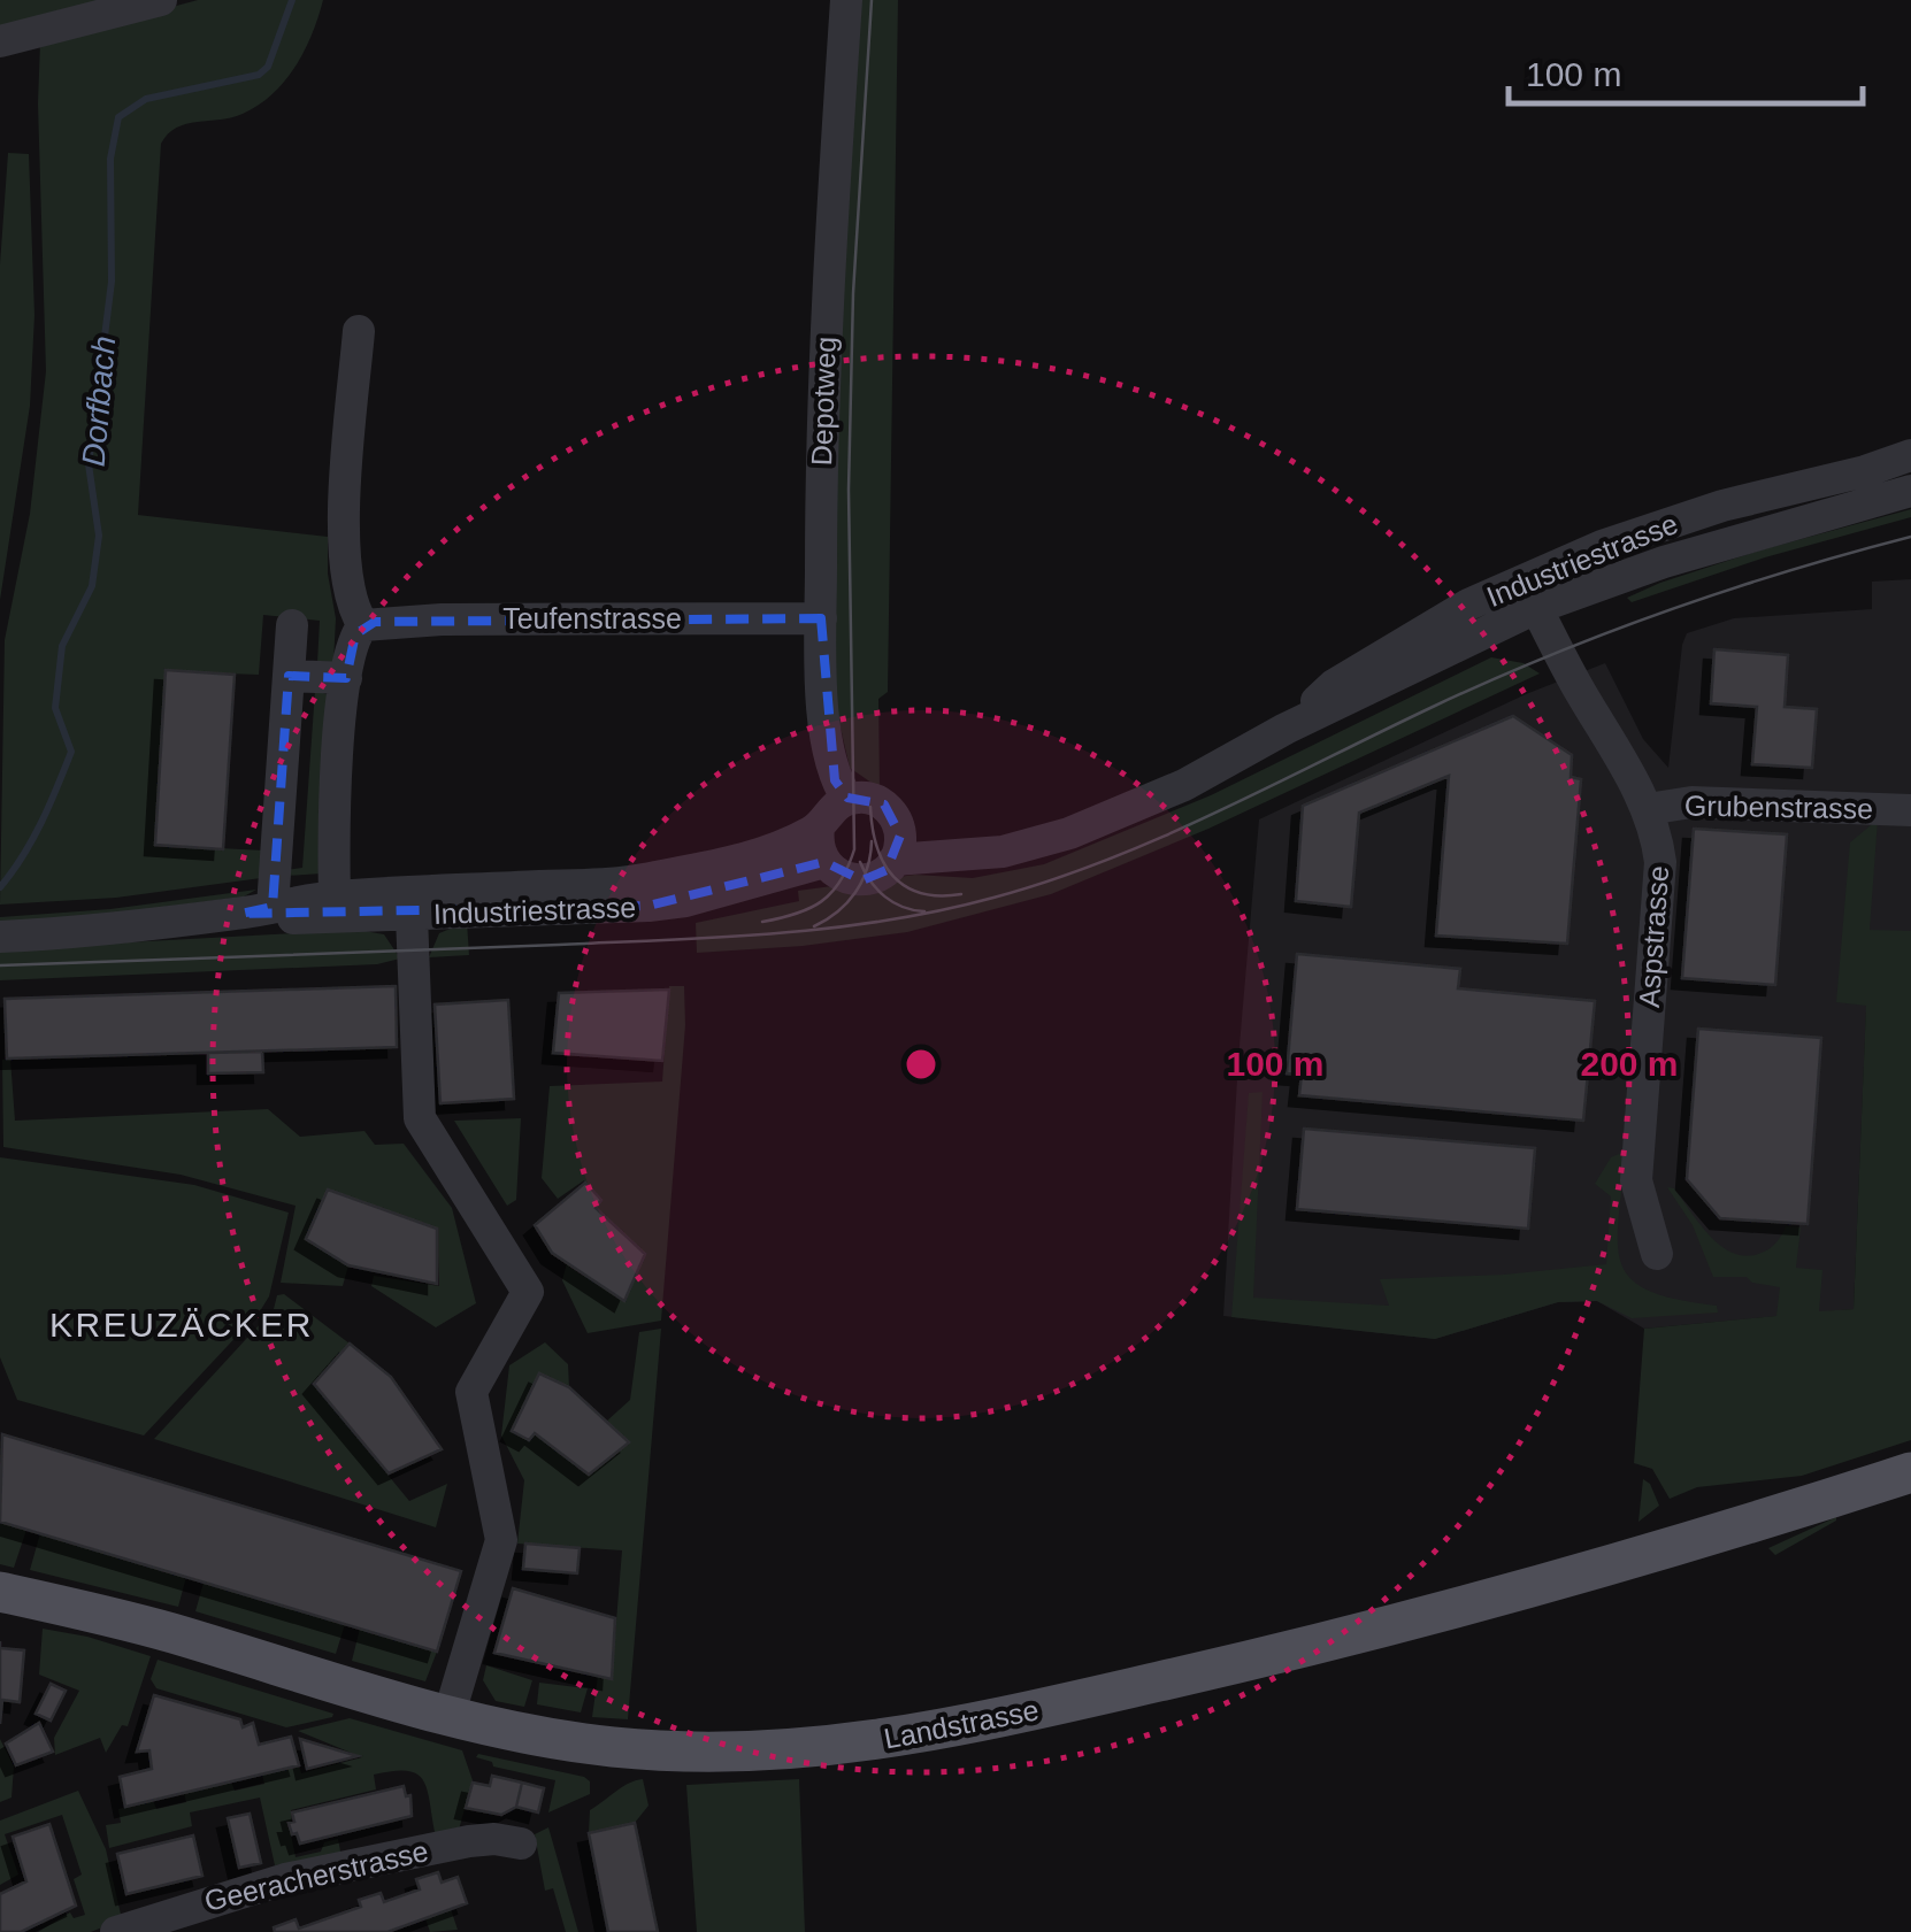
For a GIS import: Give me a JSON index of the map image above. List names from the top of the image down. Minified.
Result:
{"streets":{"main road":["Landstrasse"],"street":["Depotweg","Industriestrasse","Teufenstrasse","Grubenstrasse","Aspstrasse","Geeracherstrasse"]},"crossings":[["Depotweg","Industriestrasse"],["Depotweg","Teufenstrasse"],["Industriestrasse","Aspstrasse"],["Grubenstrasse","Aspstrasse"]],"districts":["KREUZÄCKER"],"water":["Dorfbach"],"scale_bar":"100 m","rings":["100 m","200 m"]}
